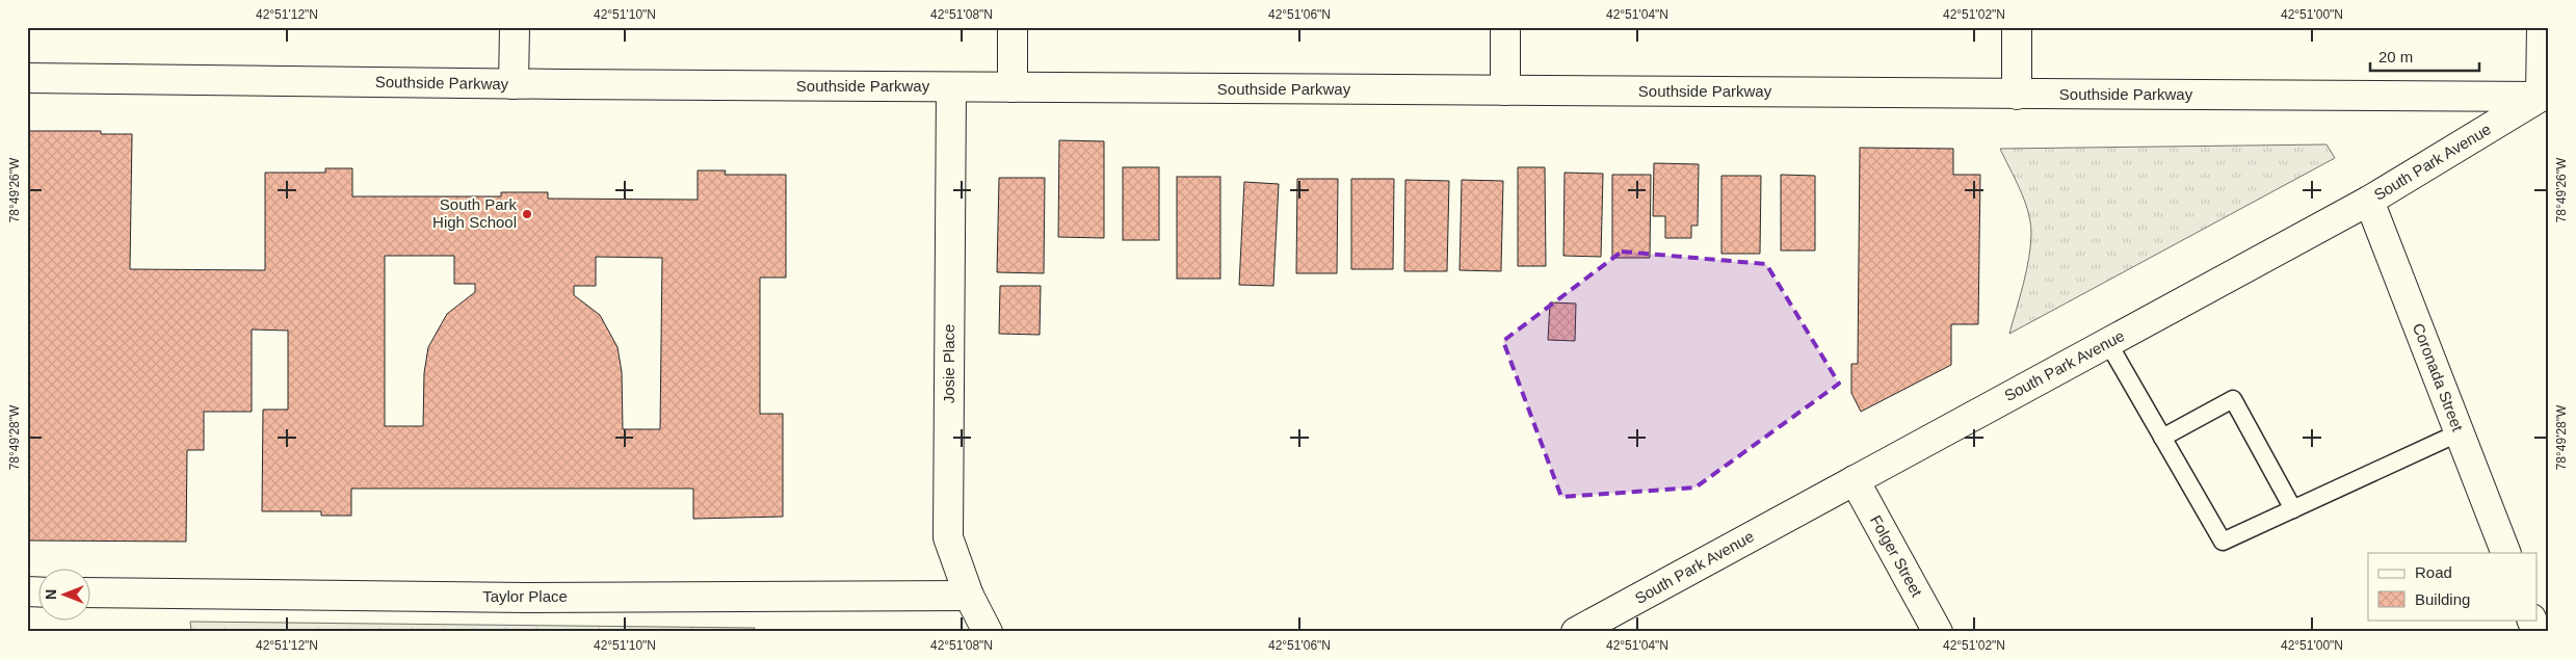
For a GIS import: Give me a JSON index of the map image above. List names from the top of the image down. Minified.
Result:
{"streets":{"street":["Southside Parkway","South Park Avenue","Josie Place","Coronada Street","Folger Street","Taylor Place"]},"crossings":[["Southside Parkway","South Park Avenue"],["Southside Parkway","Josie Place"],["South Park Avenue","Coronada Street"],["South Park Avenue","Folger Street"],["Josie Place","Taylor Place"]],"places":["South Park High School"],"legend":["Road","Building"],"scale_bar":"20 m","north":"left","coordinates":["42°51'12\"N","42°51'10\"N","42°51'08\"N","42°51'06\"N","42°51'04\"N","42°51'02\"N","42°51'00\"N","78°49'26\"W","78°49'28\"W"]}
